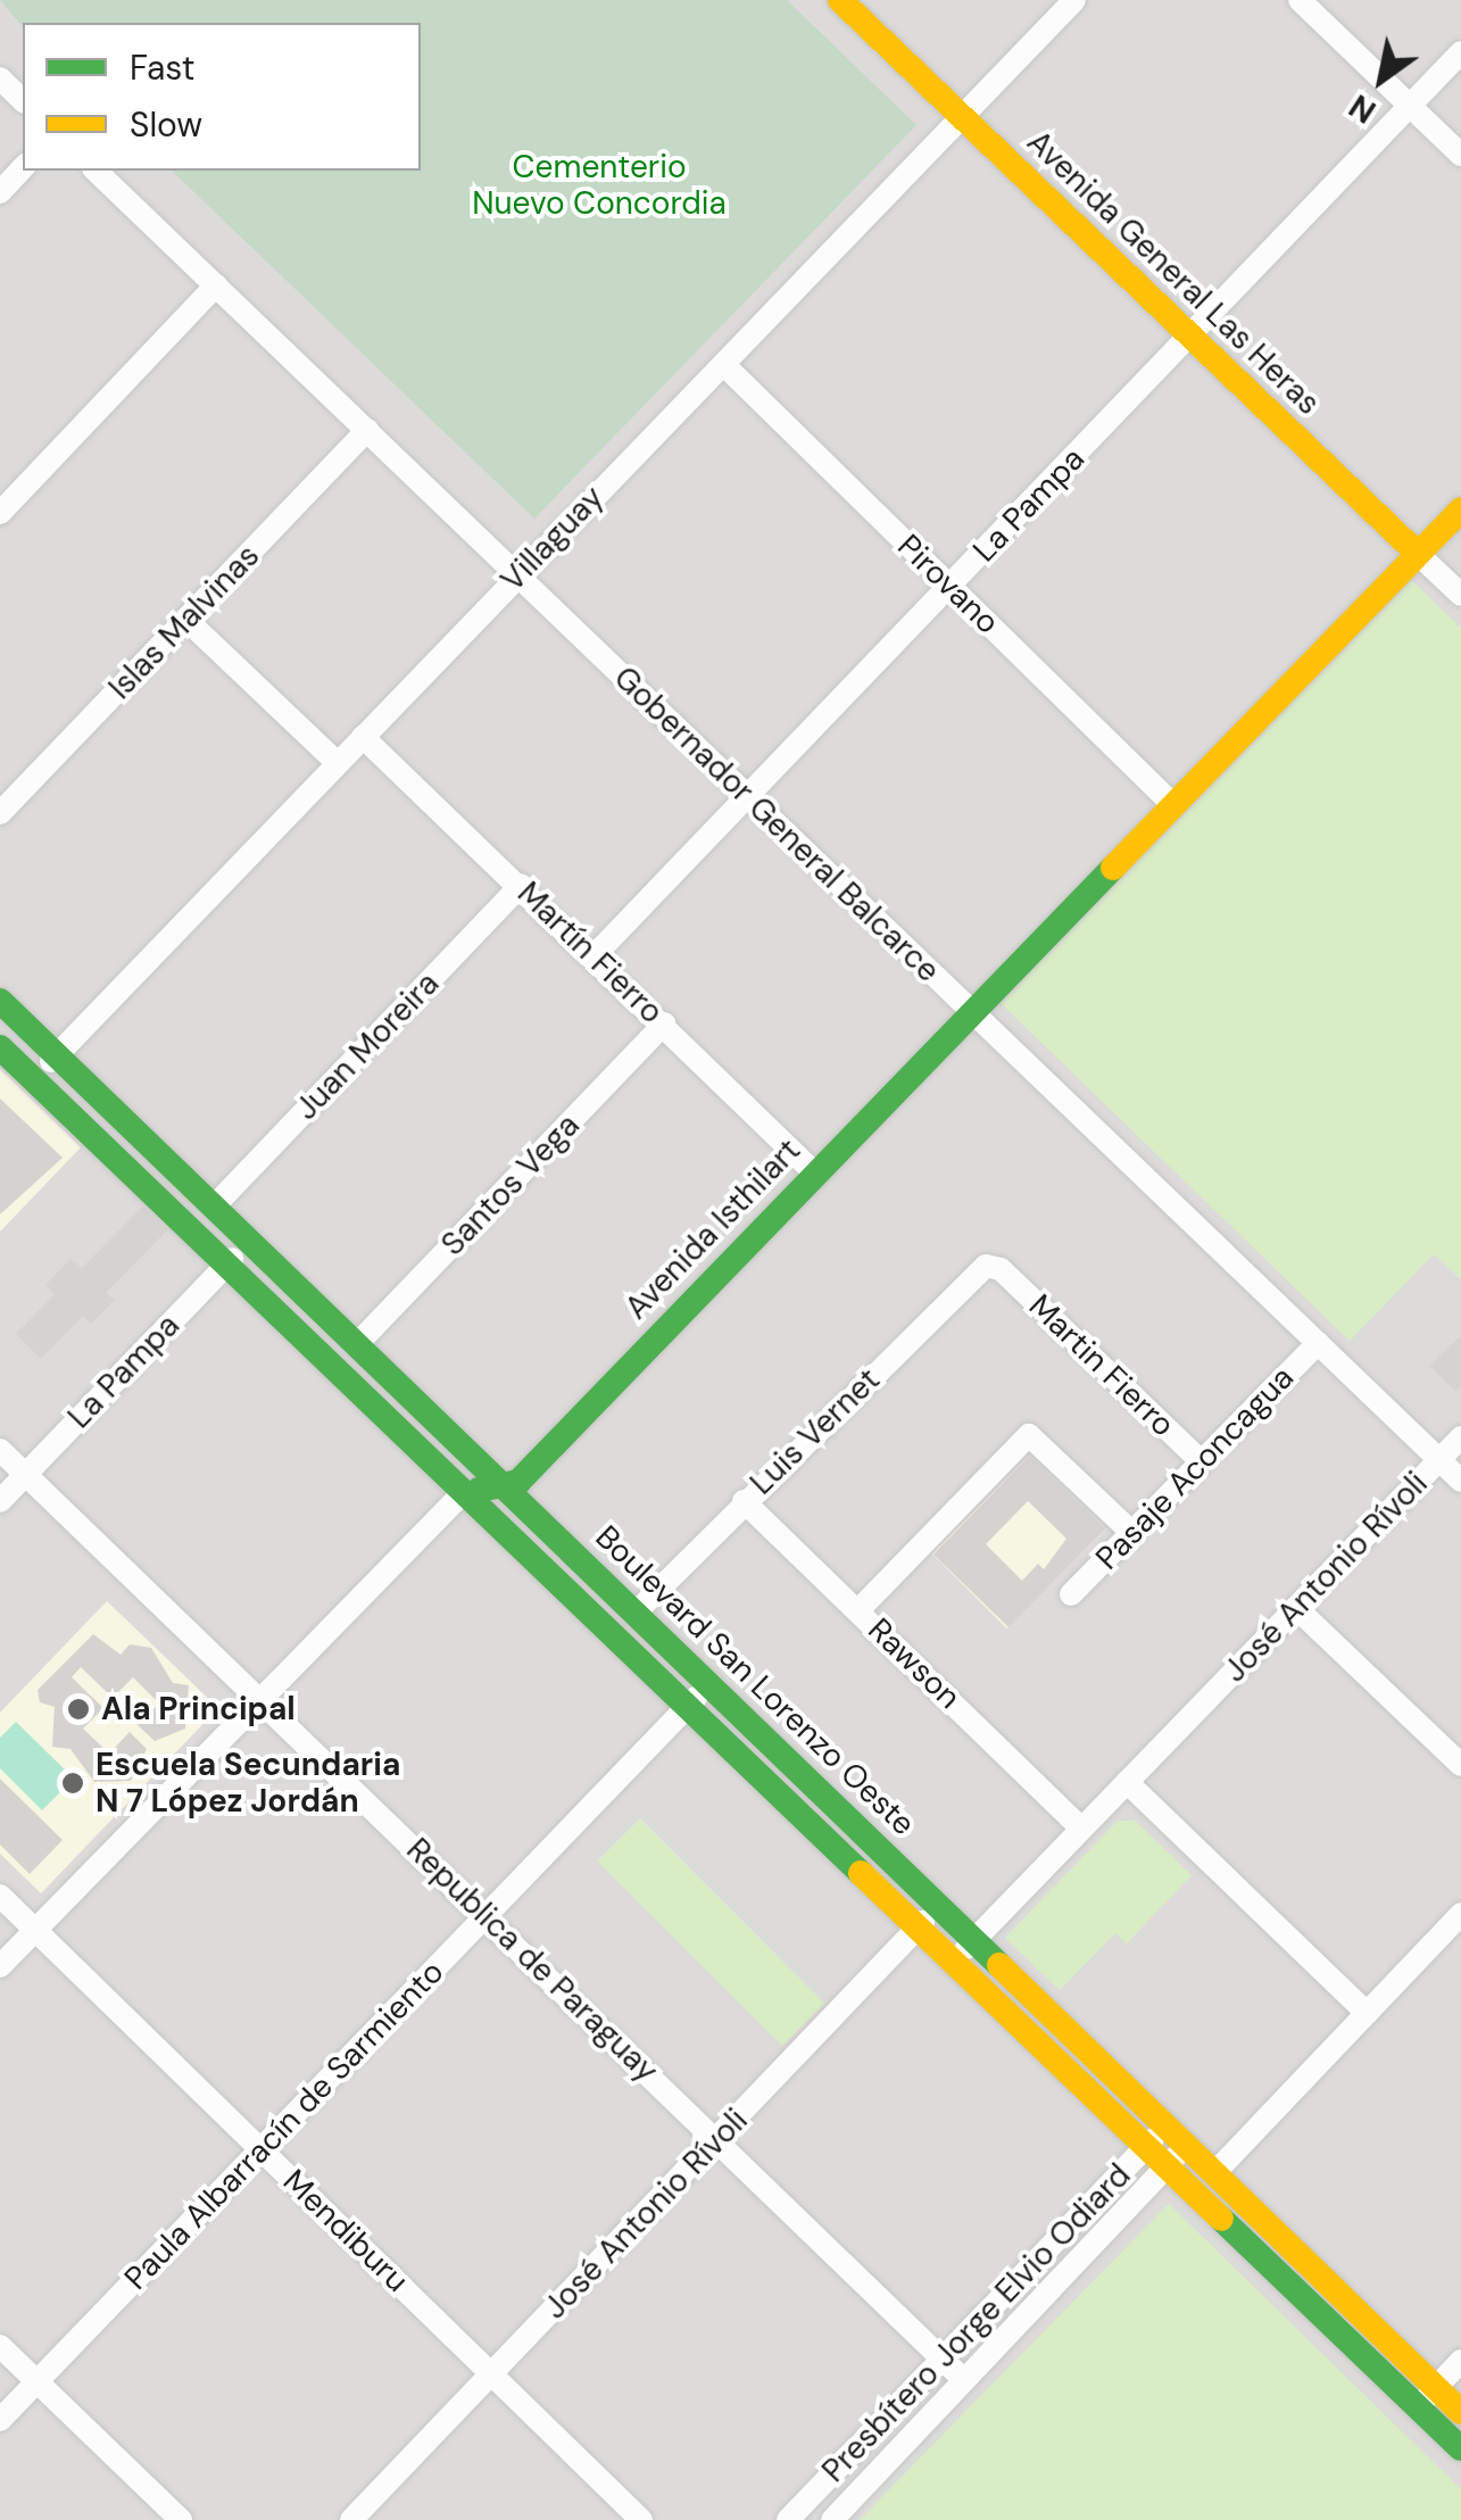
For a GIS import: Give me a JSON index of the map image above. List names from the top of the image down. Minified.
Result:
{"streets":{"main road":["Avenida General Las Heras","Avenida Isthilart","Boulevard San Lorenzo Oeste"],"street":["La Pampa","Villaguay","Pirovano","Islas Malvinas","Gobernador General Balcarce","Martín Fierro","Juan Moreira","Santos Vega","Martin Fierro","Luis Vernet","Pasaje Aconcagua","José Antonio Rívoli","Rawson","Republica de Paraguay","Paula Albarracín de Sarmiento","Mendiburu","Presbítero Jorge Elvio Odiard"]},"crossings":[["Avenida General Las Heras","La Pampa"],["Avenida General Las Heras","Villaguay"],["Avenida General Las Heras","Avenida Isthilart"],["La Pampa","Pirovano"],["La Pampa","Gobernador General Balcarce"],["La Pampa","Martín Fierro"],["La Pampa","Boulevard San Lorenzo Oeste"],["La Pampa","Republica de Paraguay"],["Villaguay","Pirovano"],["Villaguay","Gobernador General Balcarce"],["Villaguay","Martín Fierro"],["Villaguay","Boulevard San Lorenzo Oeste"],["Pirovano","Avenida Isthilart"],["Islas Malvinas","Gobernador General Balcarce"],["Gobernador General Balcarce","Avenida Isthilart"],["Gobernador General Balcarce","Pasaje Aconcagua"],["Gobernador General Balcarce","José Antonio Rívoli"],["Martín Fierro","Juan Moreira"],["Martín Fierro","Santos Vega"],["Martín Fierro","Avenida Isthilart"],["Juan Moreira","Boulevard San Lorenzo Oeste"],["Santos Vega","Boulevard San Lorenzo Oeste"],["Avenida Isthilart","Boulevard San Lorenzo Oeste"],["Martin Fierro","Luis Vernet"],["Martin Fierro","Pasaje Aconcagua"],["Luis Vernet","Rawson"],["Luis Vernet","Boulevard San Lorenzo Oeste"],["José Antonio Rívoli","Rawson"],["José Antonio Rívoli","Boulevard San Lorenzo Oeste"],["José Antonio Rívoli","Republica de Paraguay"],["José Antonio Rívoli","Mendiburu"],["Boulevard San Lorenzo Oeste","Paula Albarracín de Sarmiento"],["Boulevard San Lorenzo Oeste","Presbítero Jorge Elvio Odiard"],["Republica de Paraguay","Paula Albarracín de Sarmiento"],["Republica de Paraguay","Presbítero Jorge Elvio Odiard"],["Paula Albarracín de Sarmiento","Mendiburu"]],"parks":["Cementerio Nuevo Concordia"],"places":["Ala Principal","Escuela Secundaria N 7 López Jordán"],"legend":["Fast","Slow"],"north":"bottom left"}
